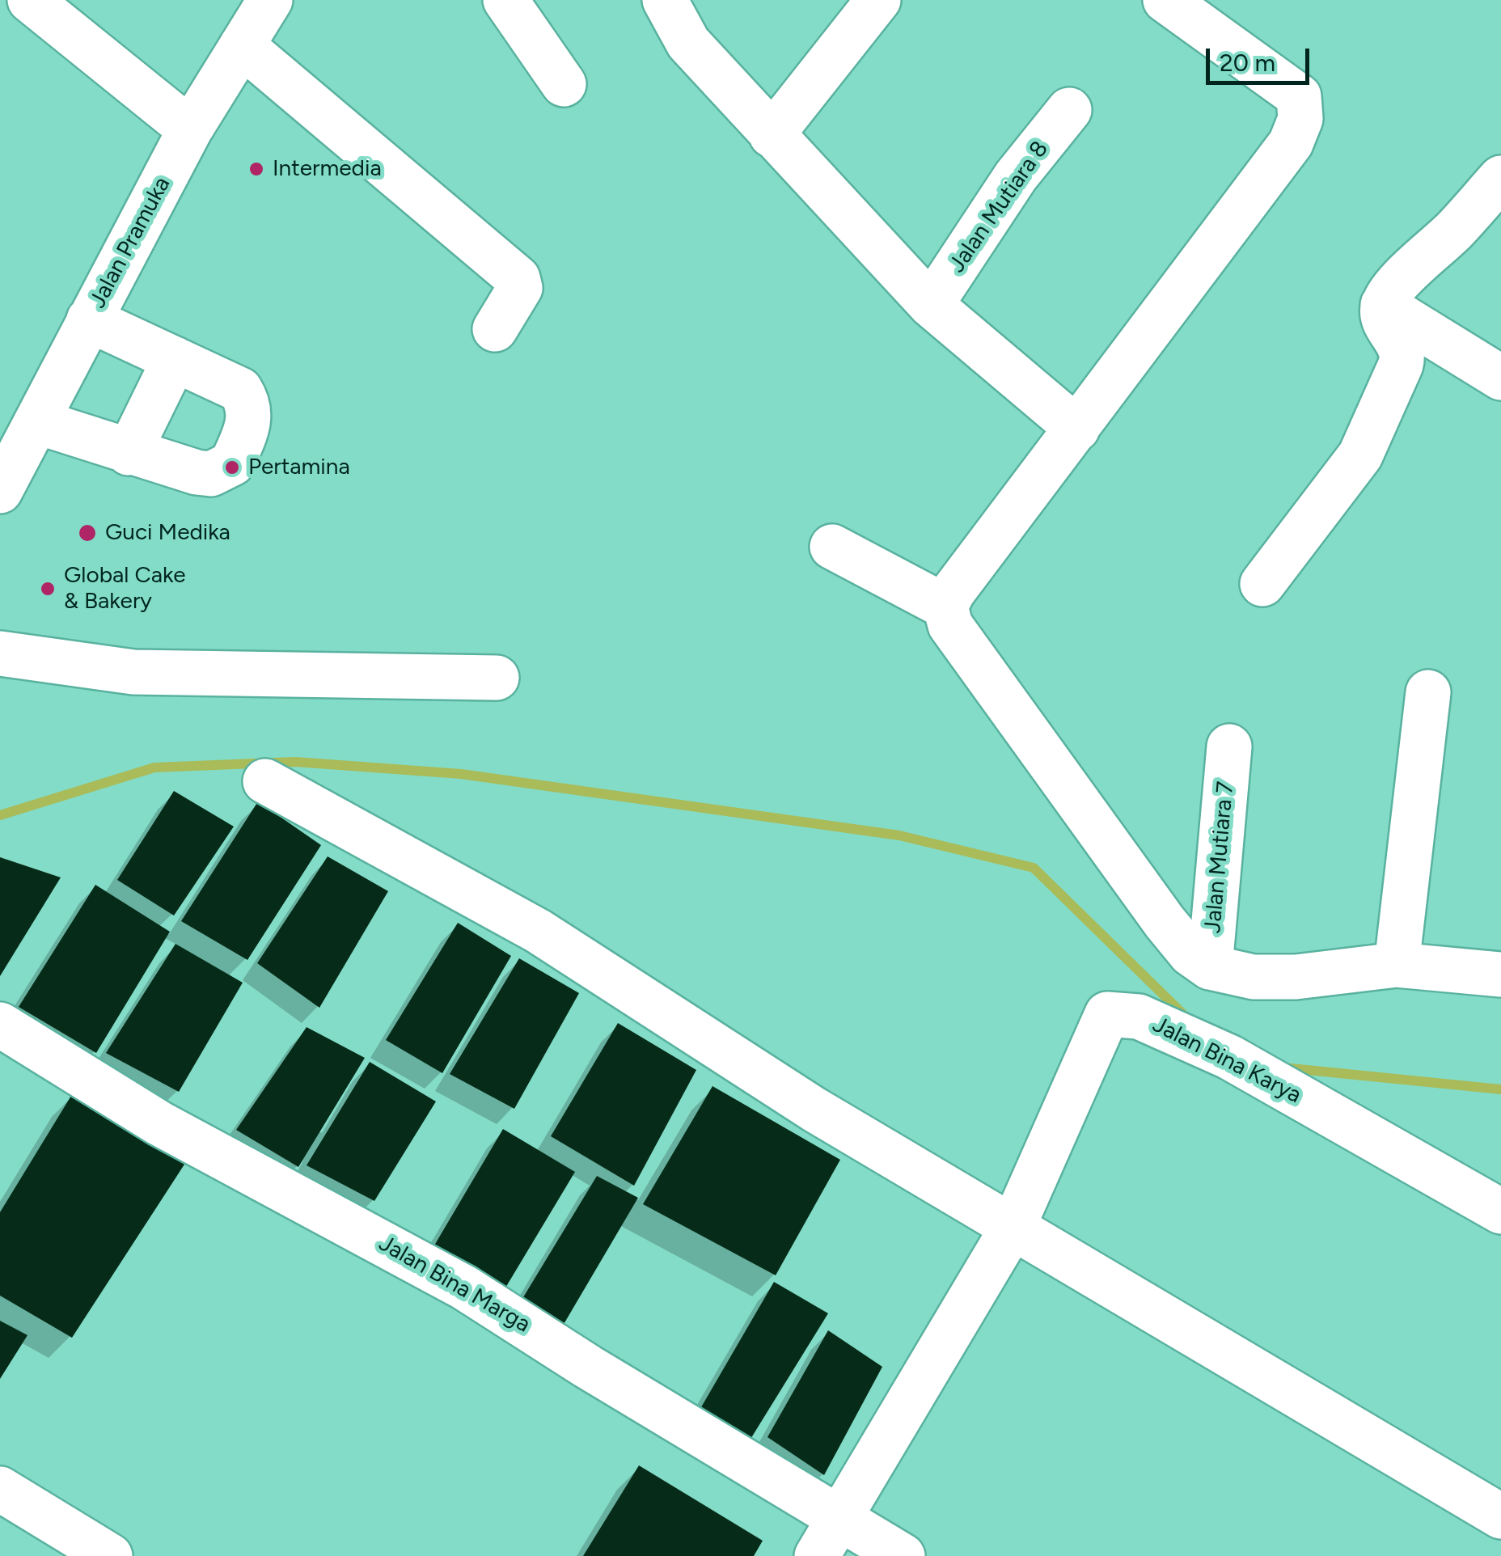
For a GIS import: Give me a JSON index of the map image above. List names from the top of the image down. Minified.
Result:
{"streets":{"street":["Jalan Mutiara 8","Jalan Pramuka","Jalan Mutiara 7","Jalan Bina Karya","Jalan Bina Marga"]},"places":["Intermedia","Pertamina","Guci Medika","Global Cake & Bakery"],"scale_bar":"20 m"}
